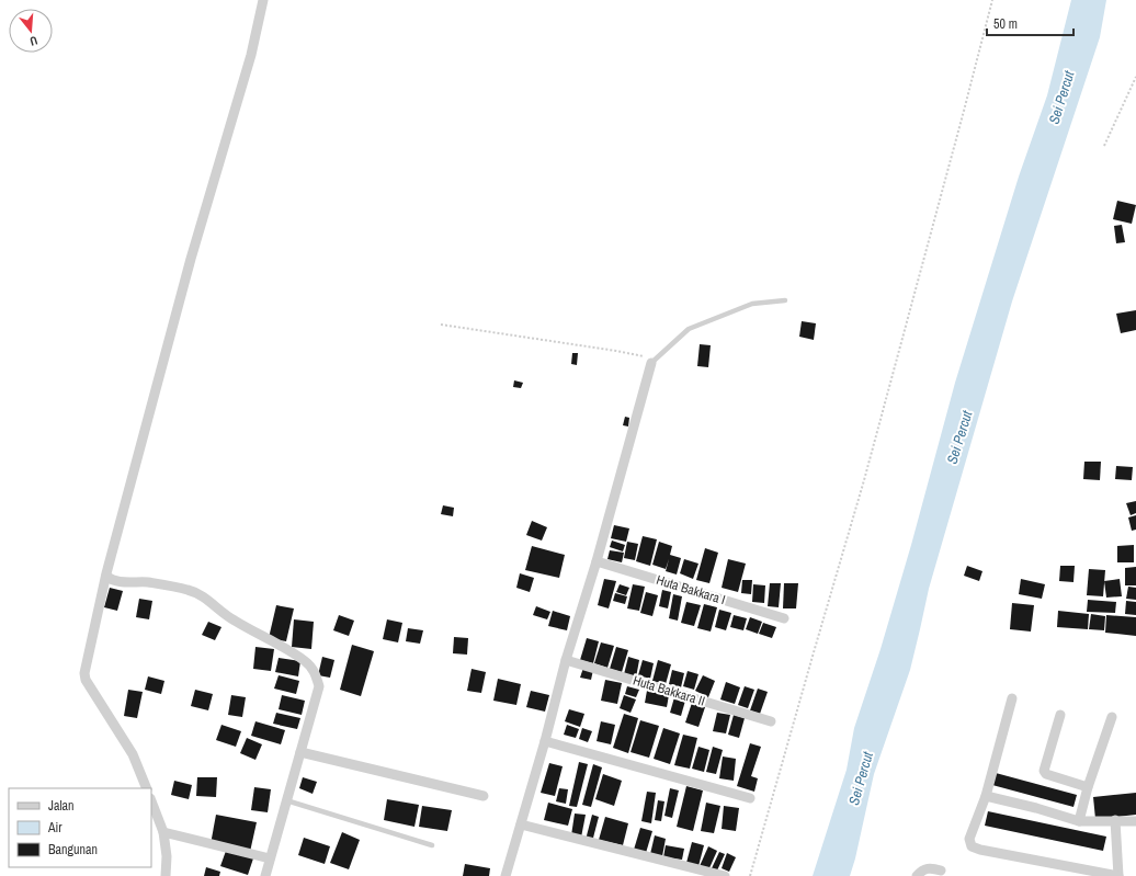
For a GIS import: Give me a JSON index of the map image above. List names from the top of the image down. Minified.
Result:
{"streets":{"street":["Huta Bakkara I","Huta Bakkara II"]},"water":["Sei Percut"],"legend":["Jalan","Air","Bangunan"],"scale_bar":"50 m","north":"bottom"}
